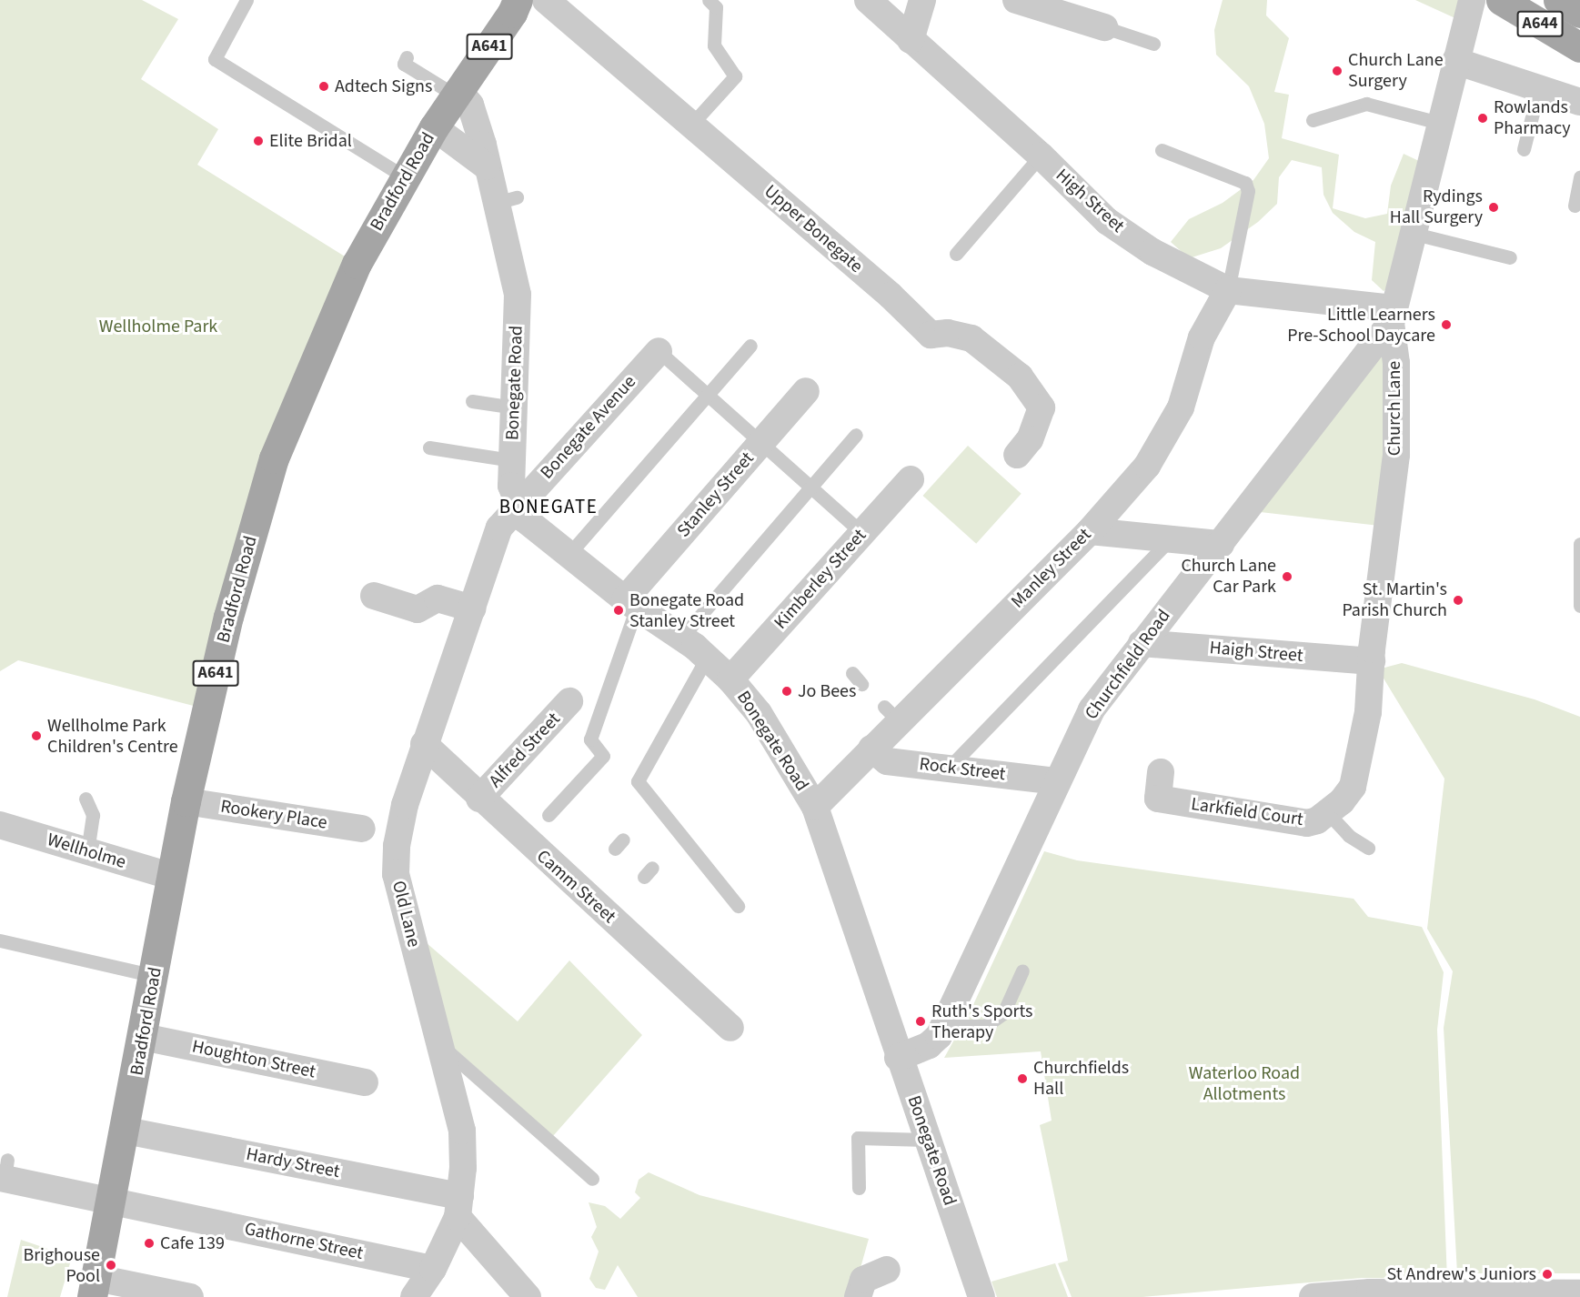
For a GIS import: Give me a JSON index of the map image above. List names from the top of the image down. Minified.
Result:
{"streets":{"main road":["A644","A641","Bradford Road"],"street":["High Street","Upper Bonegate","Bonegate Road","Church Lane","Bonegate Avenue","Stanley Street","Manley Street","Kimberley Street","Haigh Street","Churchfield Road","Alfred Street","Rock Street","Larkfield Court","Rookery Place","Wellholme","Camm Street","Old Lane","Houghton Street","Hardy Street","Gathorne Street"]},"crossings":[["Bradford Road","Bonegate Road"],["Bradford Road","Rookery Place"],["Bradford Road","Wellholme"],["Bradford Road","Houghton Street"],["Bradford Road","Hardy Street"],["Bradford Road","Gathorne Street"],["High Street","Church Lane"],["High Street","Manley Street"],["High Street","Churchfield Road"],["Bonegate Road","Bonegate Avenue"],["Bonegate Road","Stanley Street"],["Bonegate Road","Manley Street"],["Bonegate Road","Kimberley Street"],["Bonegate Road","Churchfield Road"],["Bonegate Road","Old Lane"],["Church Lane","Haigh Street"],["Church Lane","Churchfield Road"],["Church Lane","Larkfield Court"],["Bonegate Avenue","Old Lane"],["Manley Street","Rock Street"],["Haigh Street","Churchfield Road"],["Haigh Street","Larkfield Court"],["Churchfield Road","Rock Street"],["Alfred Street","Camm Street"],["Camm Street","Old Lane"],["Old Lane","Hardy Street"],["Old Lane","Gathorne Street"]],"districts":["BONEGATE"],"parks":["Wellholme Park","Waterloo Road Allotments"],"places":["Church Lane Surgery","Adtech Signs","Rowlands Pharmacy","Elite Bridal","Rydings Hall Surgery","Little Learners Pre-School Daycare","Church Lane Car Park","St. Martin's Parish Church","Bonegate Road Stanley Street","Jo Bees","Wellholme Park Children's Centre","Ruth's Sports Therapy","Churchfields Hall","Cafe 139","Brighouse Pool","St Andrew's Juniors"]}
